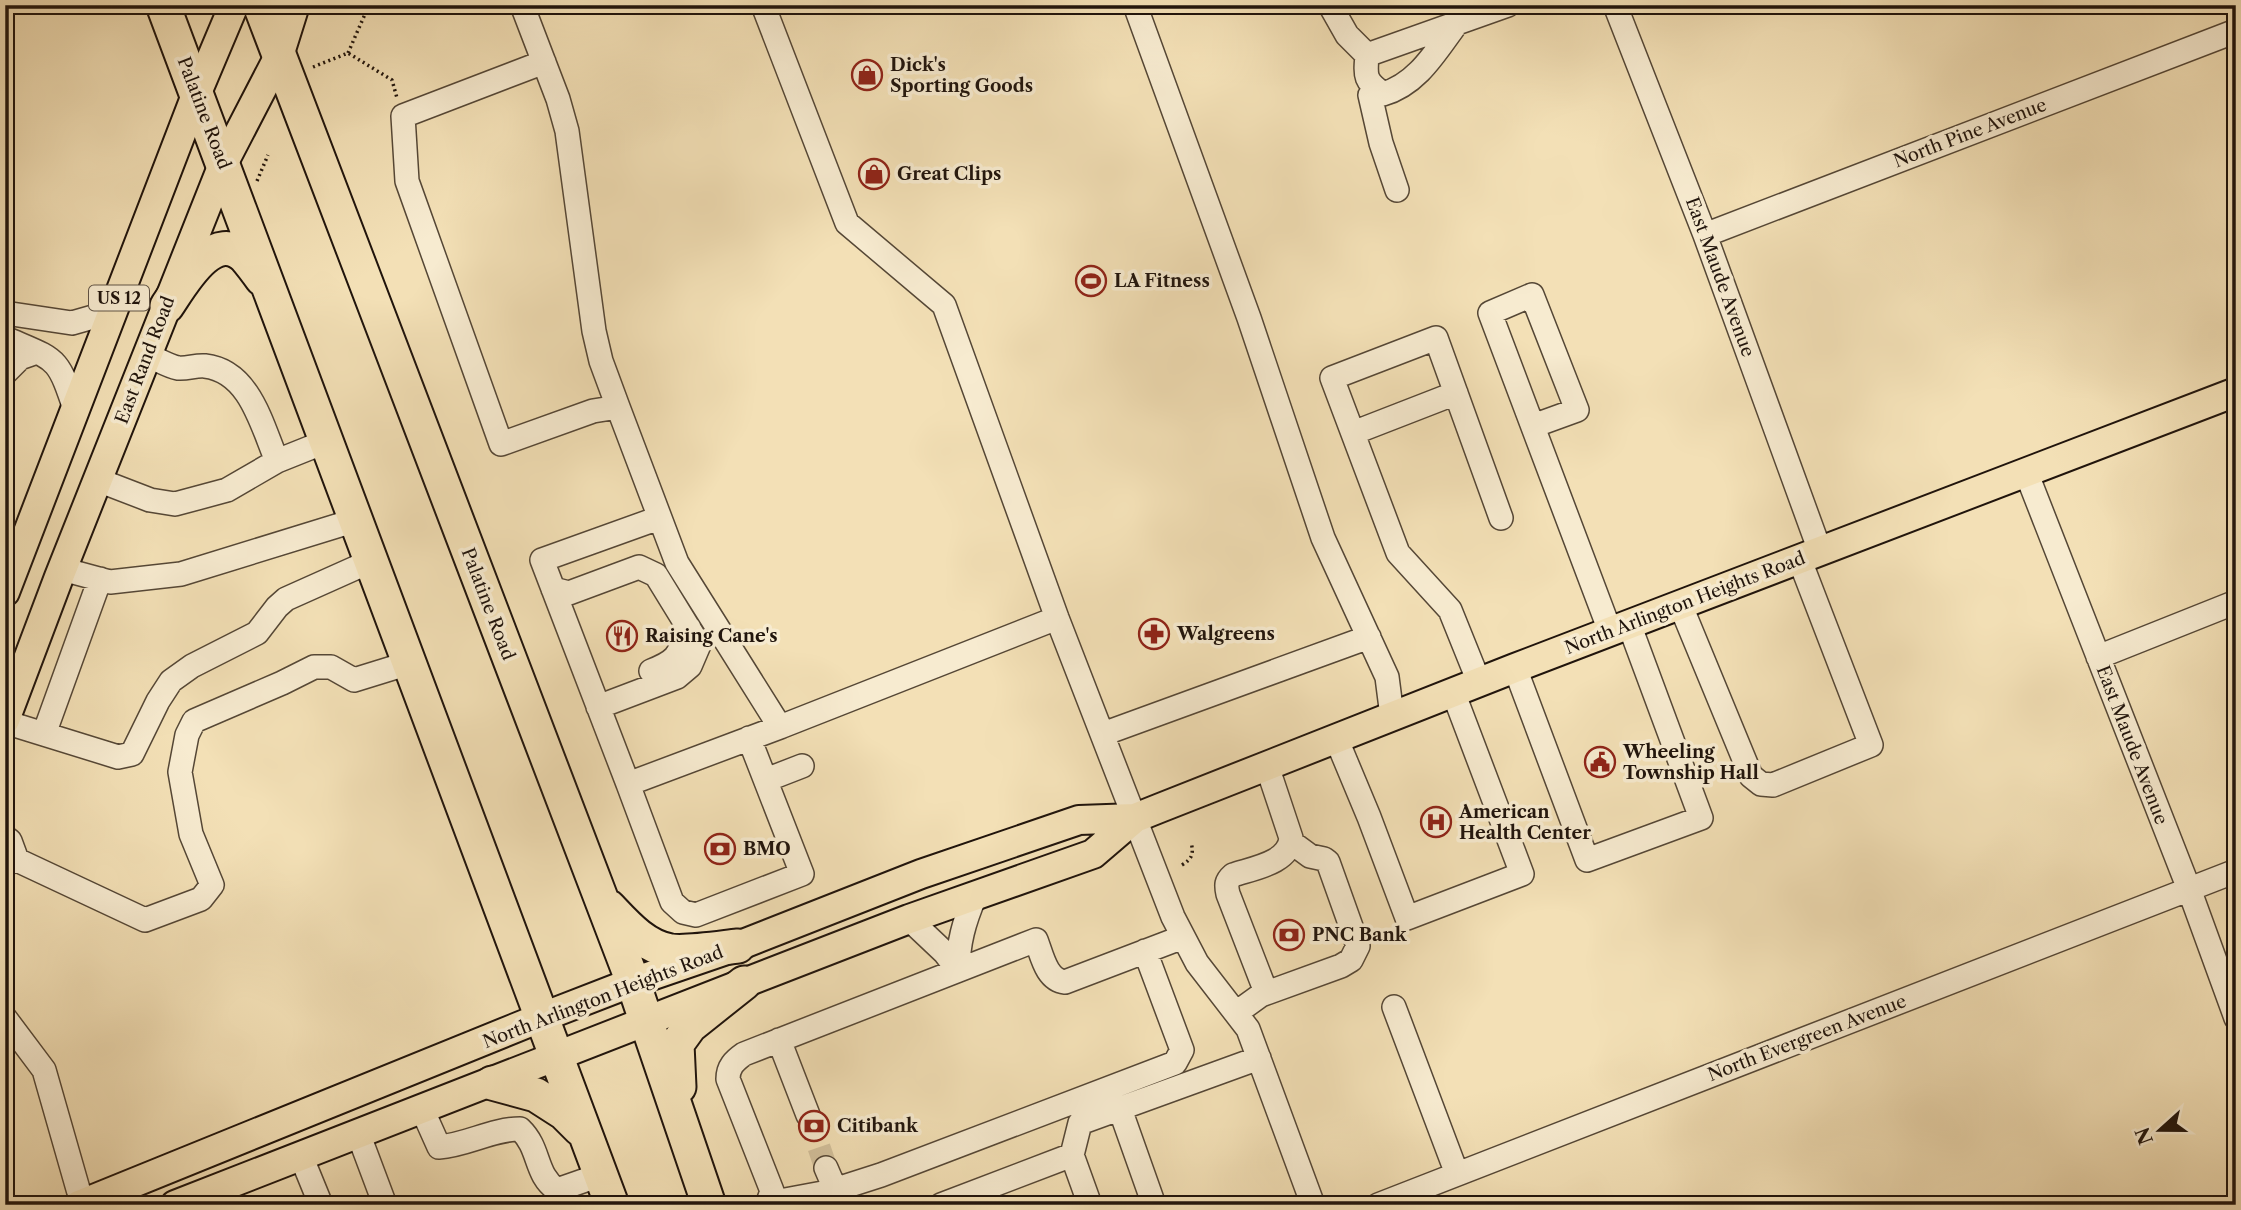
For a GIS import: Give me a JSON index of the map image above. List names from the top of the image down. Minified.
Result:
{"streets":{"highway":["Palatine Road"],"main road":["US 12","East Rand Road","North Arlington Heights Road"],"street":["North Pine Avenue","East Maude Avenue","North Evergreen Avenue"]},"crossings":[["Palatine Road","US 12"],["Palatine Road","East Rand Road"],["Palatine Road","North Arlington Heights Road"],["North Pine Avenue","East Maude Avenue"],["East Maude Avenue","North Arlington Heights Road"],["East Maude Avenue","North Evergreen Avenue"]],"places":{"shop":["Dick's Sporting Goods","Great Clips"],"sports":["LA Fitness"],"pharmacy":["Walgreens"],"restaurant":["Raising Cane's"],"public building":["Wheeling Township Hall"],"hospital":["American Health Center"],"bank":["BMO","PNC Bank","Citibank"]},"north":"left"}
